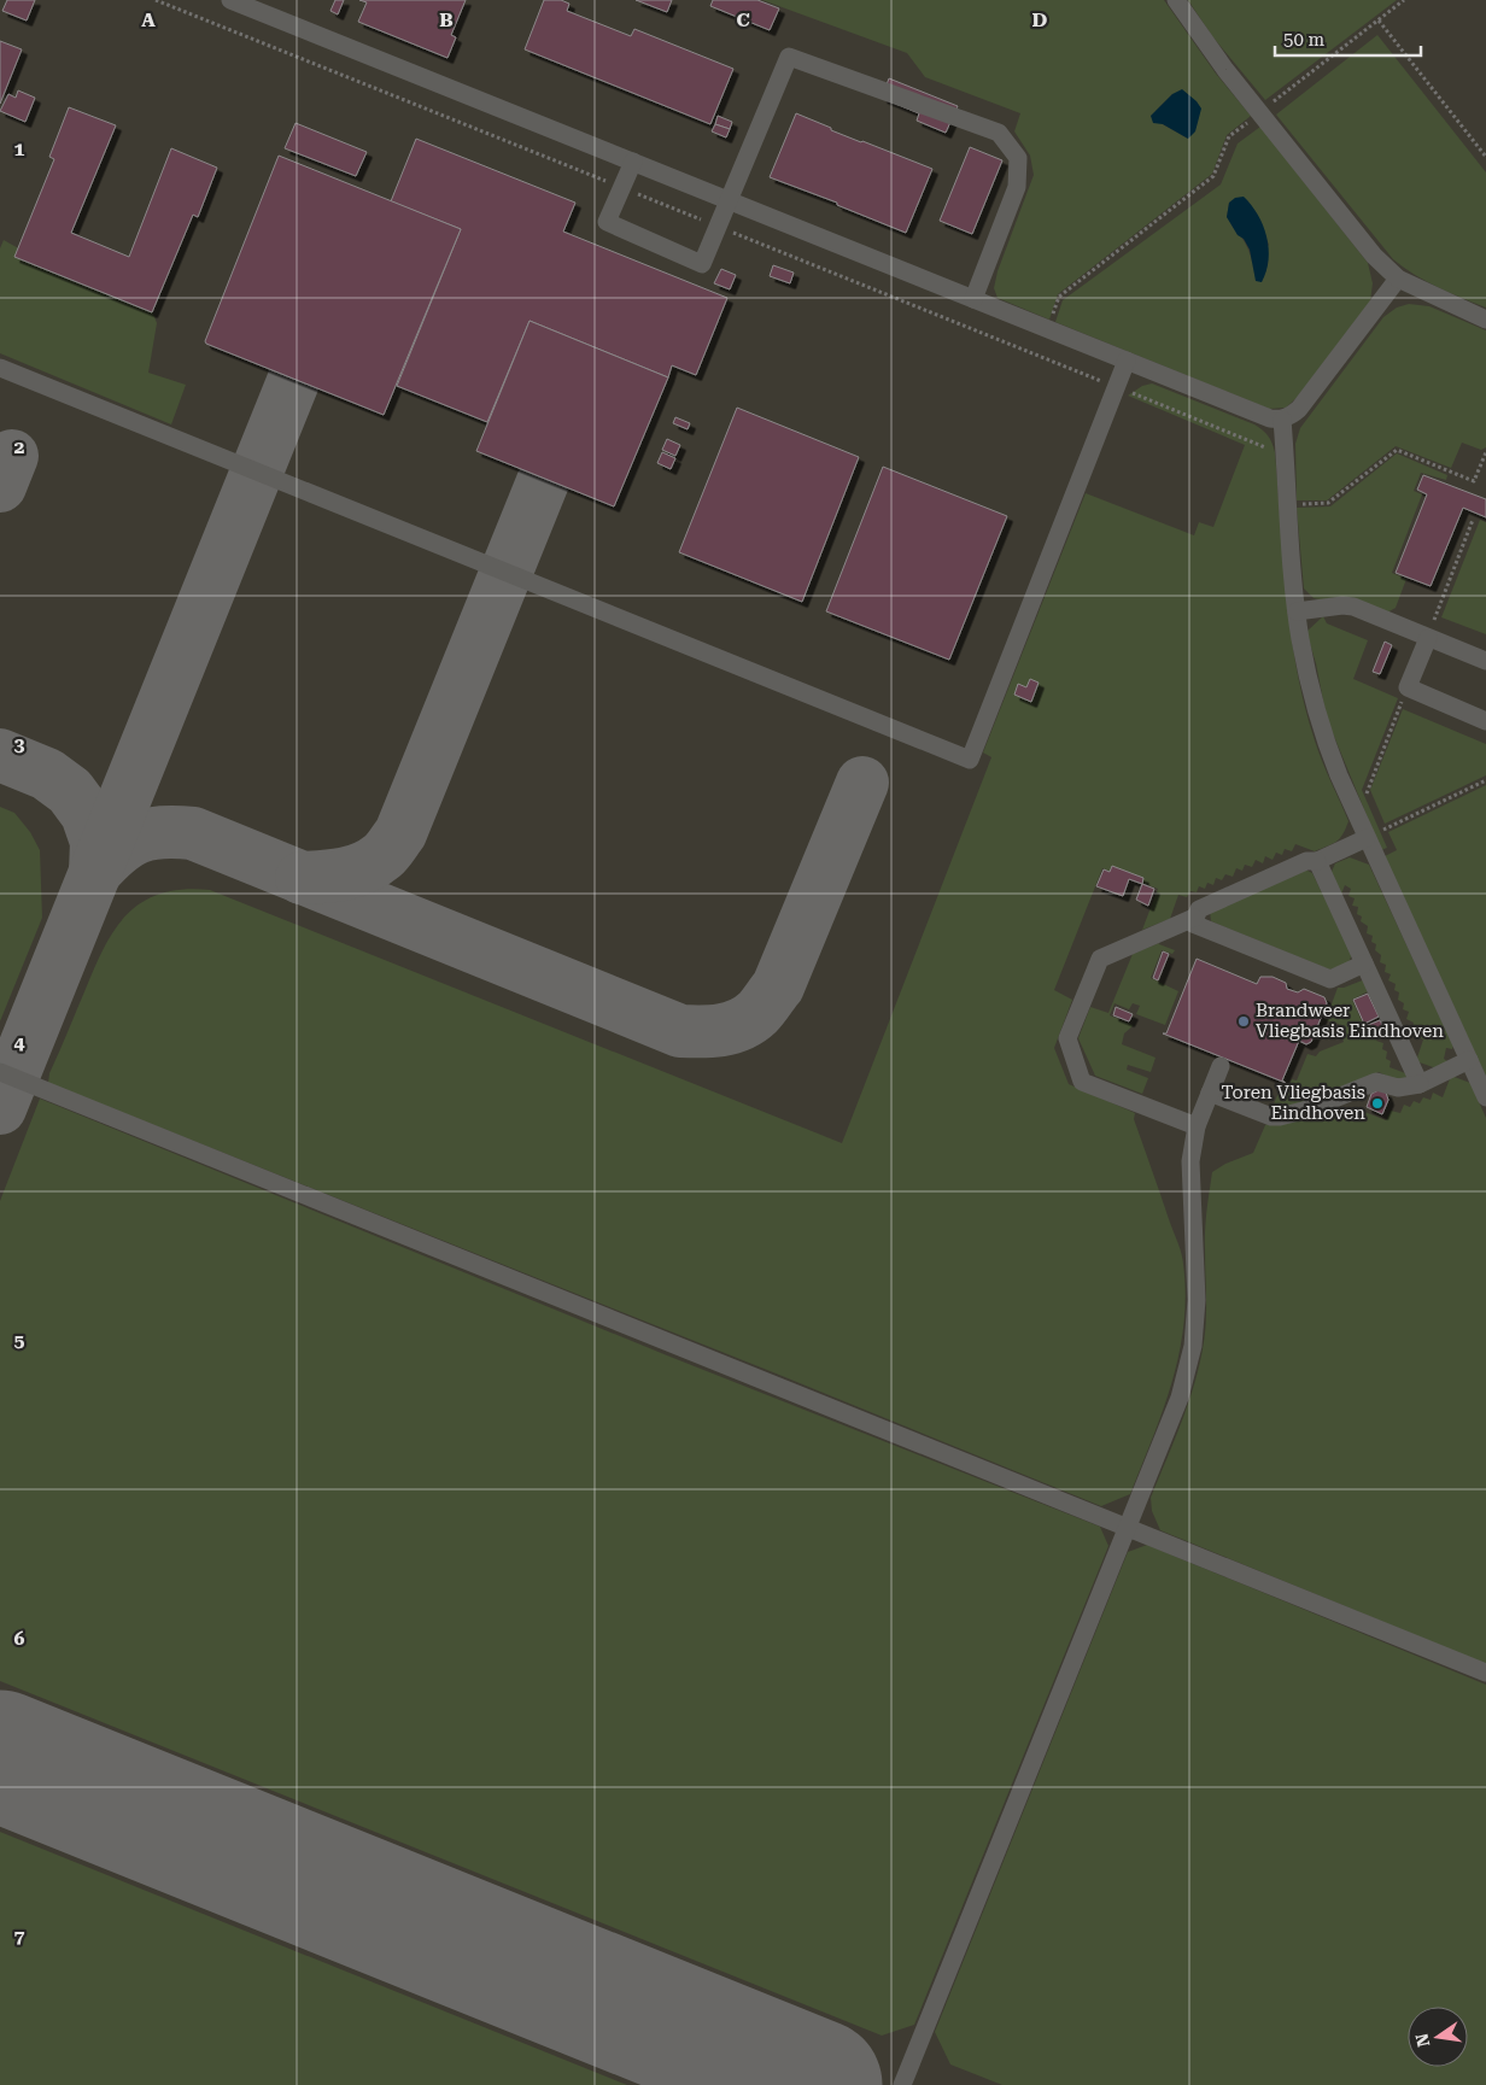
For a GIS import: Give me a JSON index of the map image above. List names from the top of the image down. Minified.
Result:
{"places":["Brandweer Vliegbasis Eindhoven","Toren Vliegbasis Eindhoven"],"scale_bar":"50 m","north":"left","grid":{"columns":["A","B","C","D"],"rows":["1","2","3","4","5","6","7"]}}
